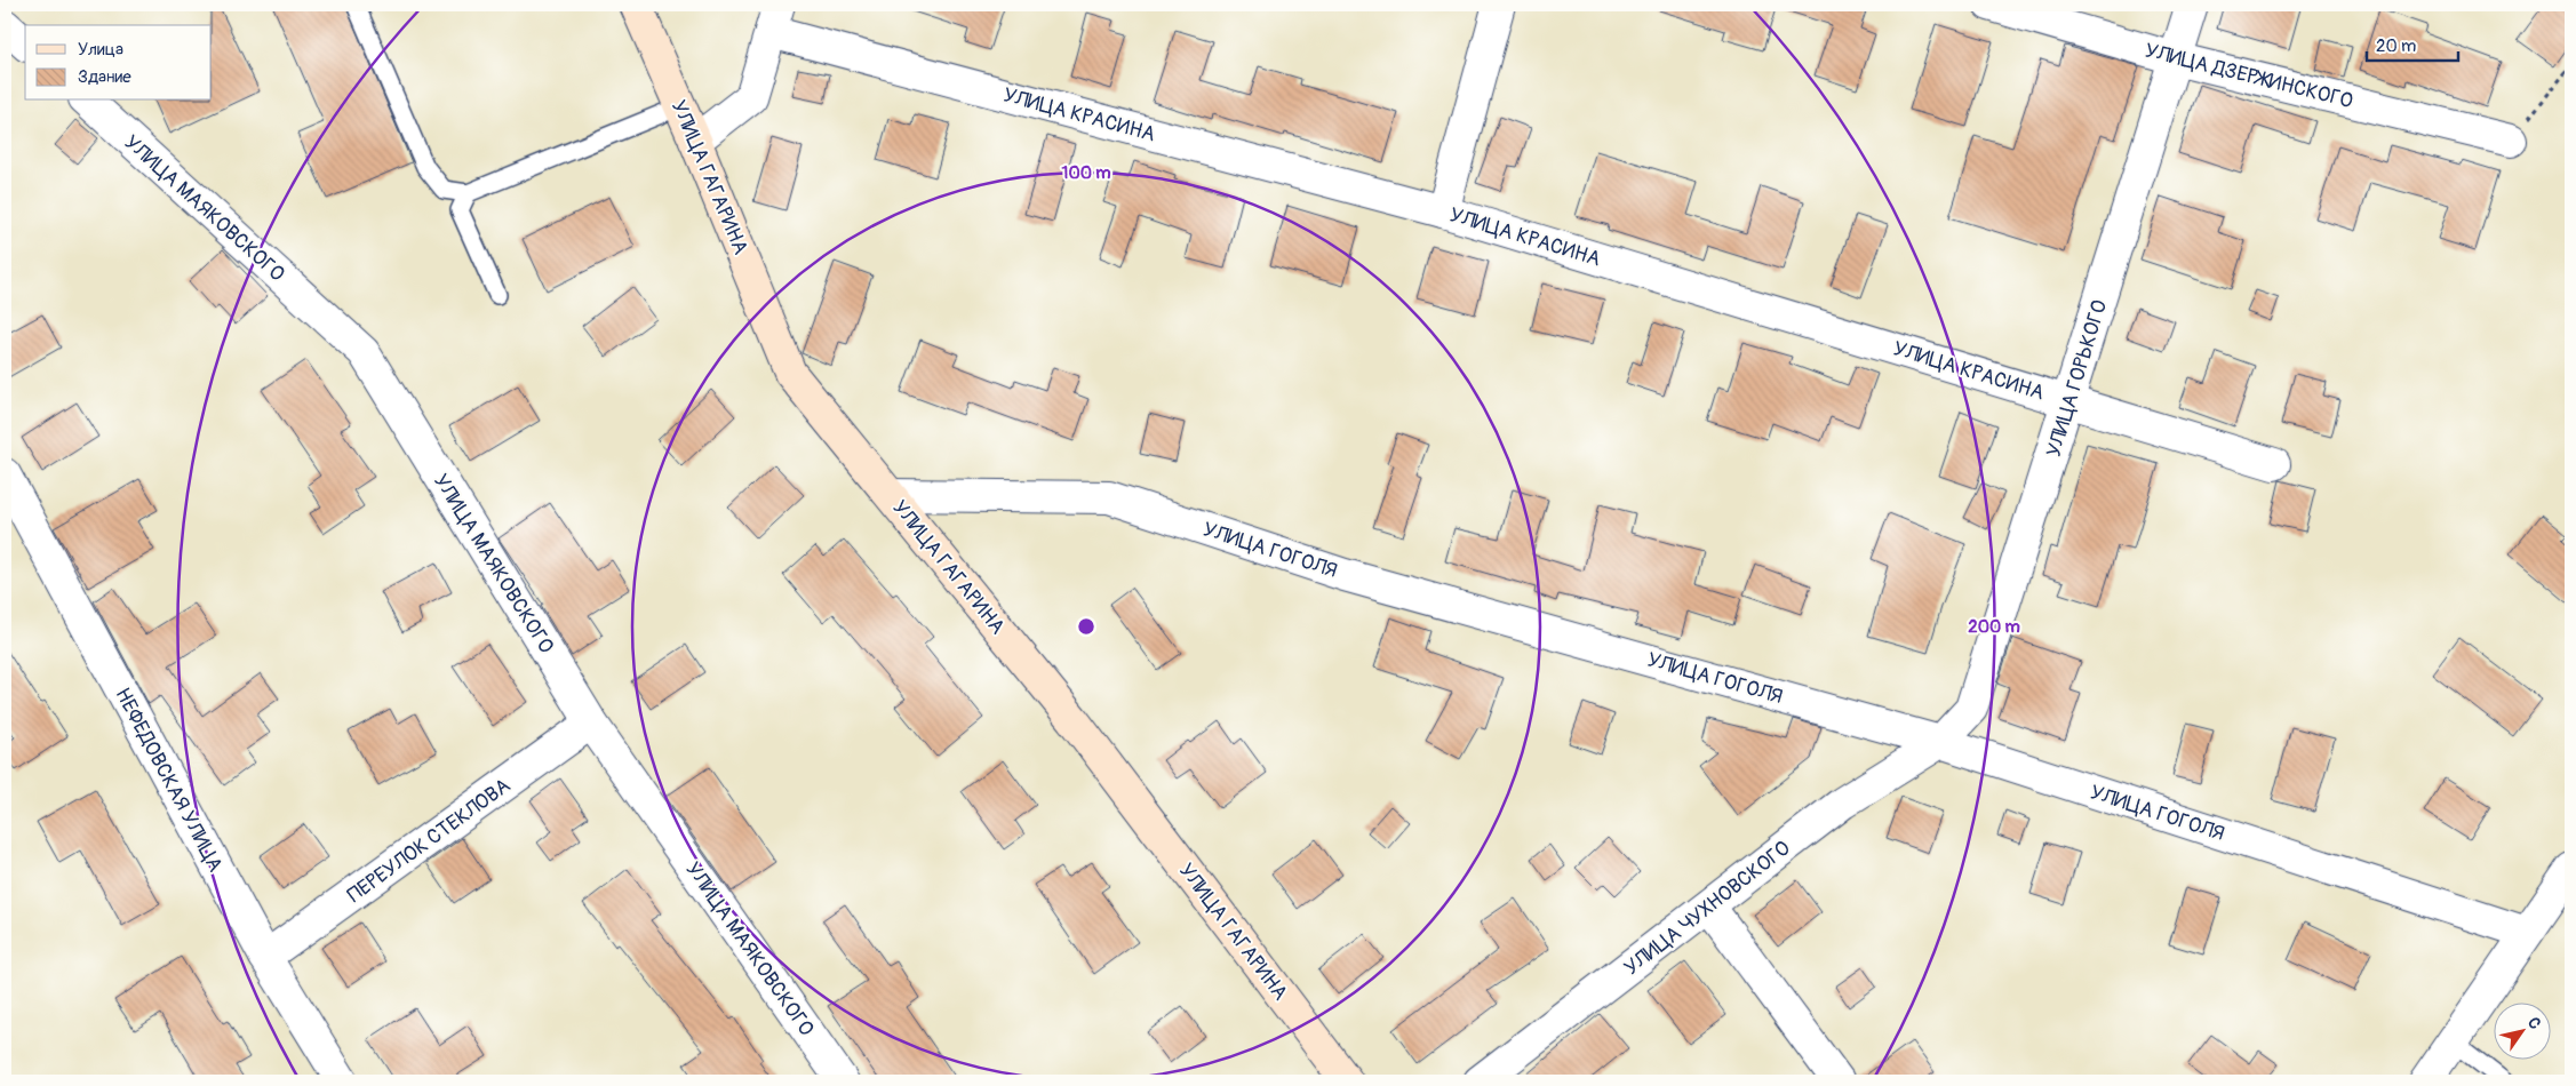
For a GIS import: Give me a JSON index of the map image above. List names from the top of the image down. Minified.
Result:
{"streets":{"main road":["УЛИЦА ГАГАРИНА"],"street":["УЛИЦА ДЗЕРЖИНСКОГО","УЛИЦА КРАСИНА","УЛИЦА МАЯКОВСКОГО","УЛИЦА ГОРЬКОГО","УЛИЦА ГОГОЛЯ","НЕФЕДОВСКАЯ УЛИЦА","ПЕРЕУЛОК СТЕКЛОВА","УЛИЦА ЧУХНОВСКОГО"]},"crossings":[["УЛИЦА ДЗЕРЖИНСКОГО","УЛИЦА ГОРЬКОГО"],["УЛИЦА КРАСИНА","УЛИЦА ГОРЬКОГО"],["УЛИЦА ГАГАРИНА","УЛИЦА ГОГОЛЯ"],["УЛИЦА МАЯКОВСКОГО","ПЕРЕУЛОК СТЕКЛОВА"],["УЛИЦА ГОРЬКОГО","УЛИЦА ГОГОЛЯ"],["УЛИЦА ГОРЬКОГО","УЛИЦА ЧУХНОВСКОГО"],["УЛИЦА ГОГОЛЯ","УЛИЦА ЧУХНОВСКОГО"],["НЕФЕДОВСКАЯ УЛИЦА","ПЕРЕУЛОК СТЕКЛОВА"]],"legend":["Улица","Здание"],"scale_bar":"20 m","north":"top right","rings":["100 m","200 m"]}
